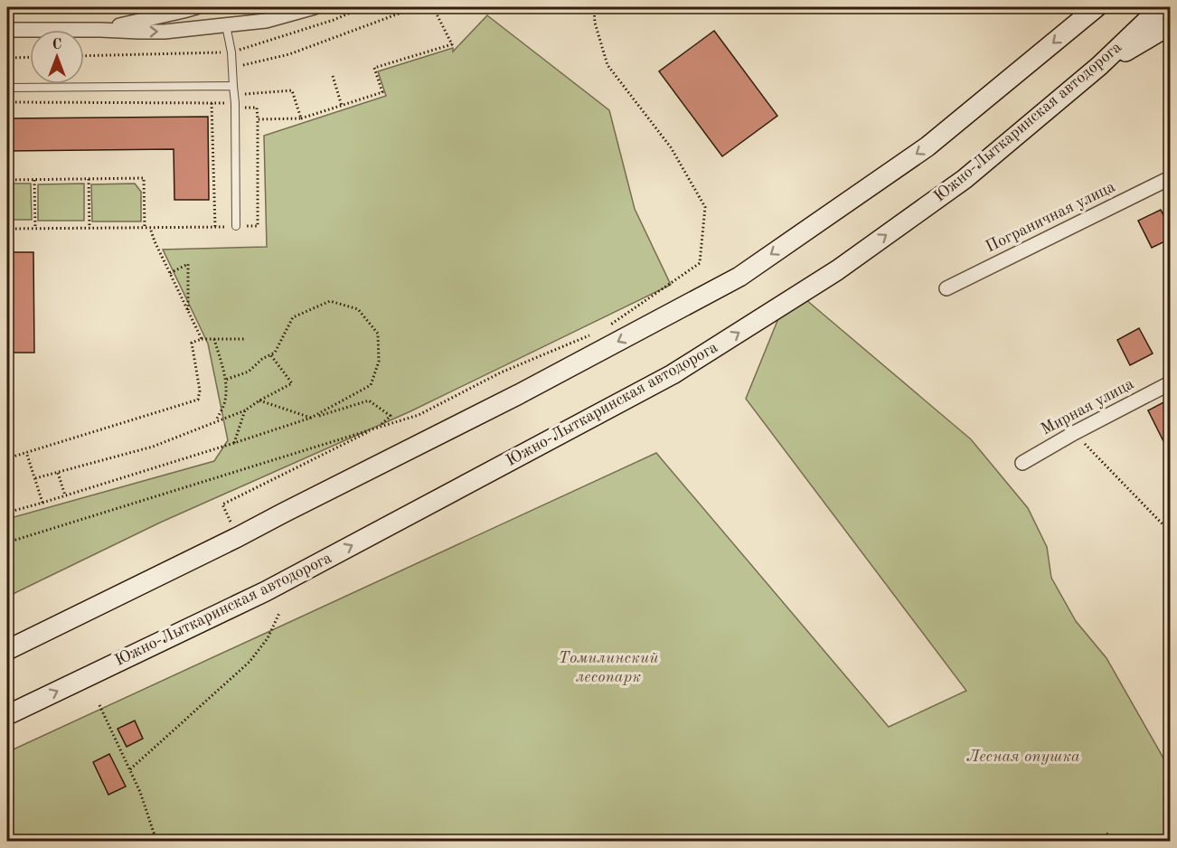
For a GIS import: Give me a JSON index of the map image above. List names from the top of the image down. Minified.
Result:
{"streets":{"main road":["Южно-Лыткаринская автодорога"],"street":["Пограничная улица","Мирная улица"]},"parks":["Томилинский лесопарк","Лесная опушка"],"north":"top"}
